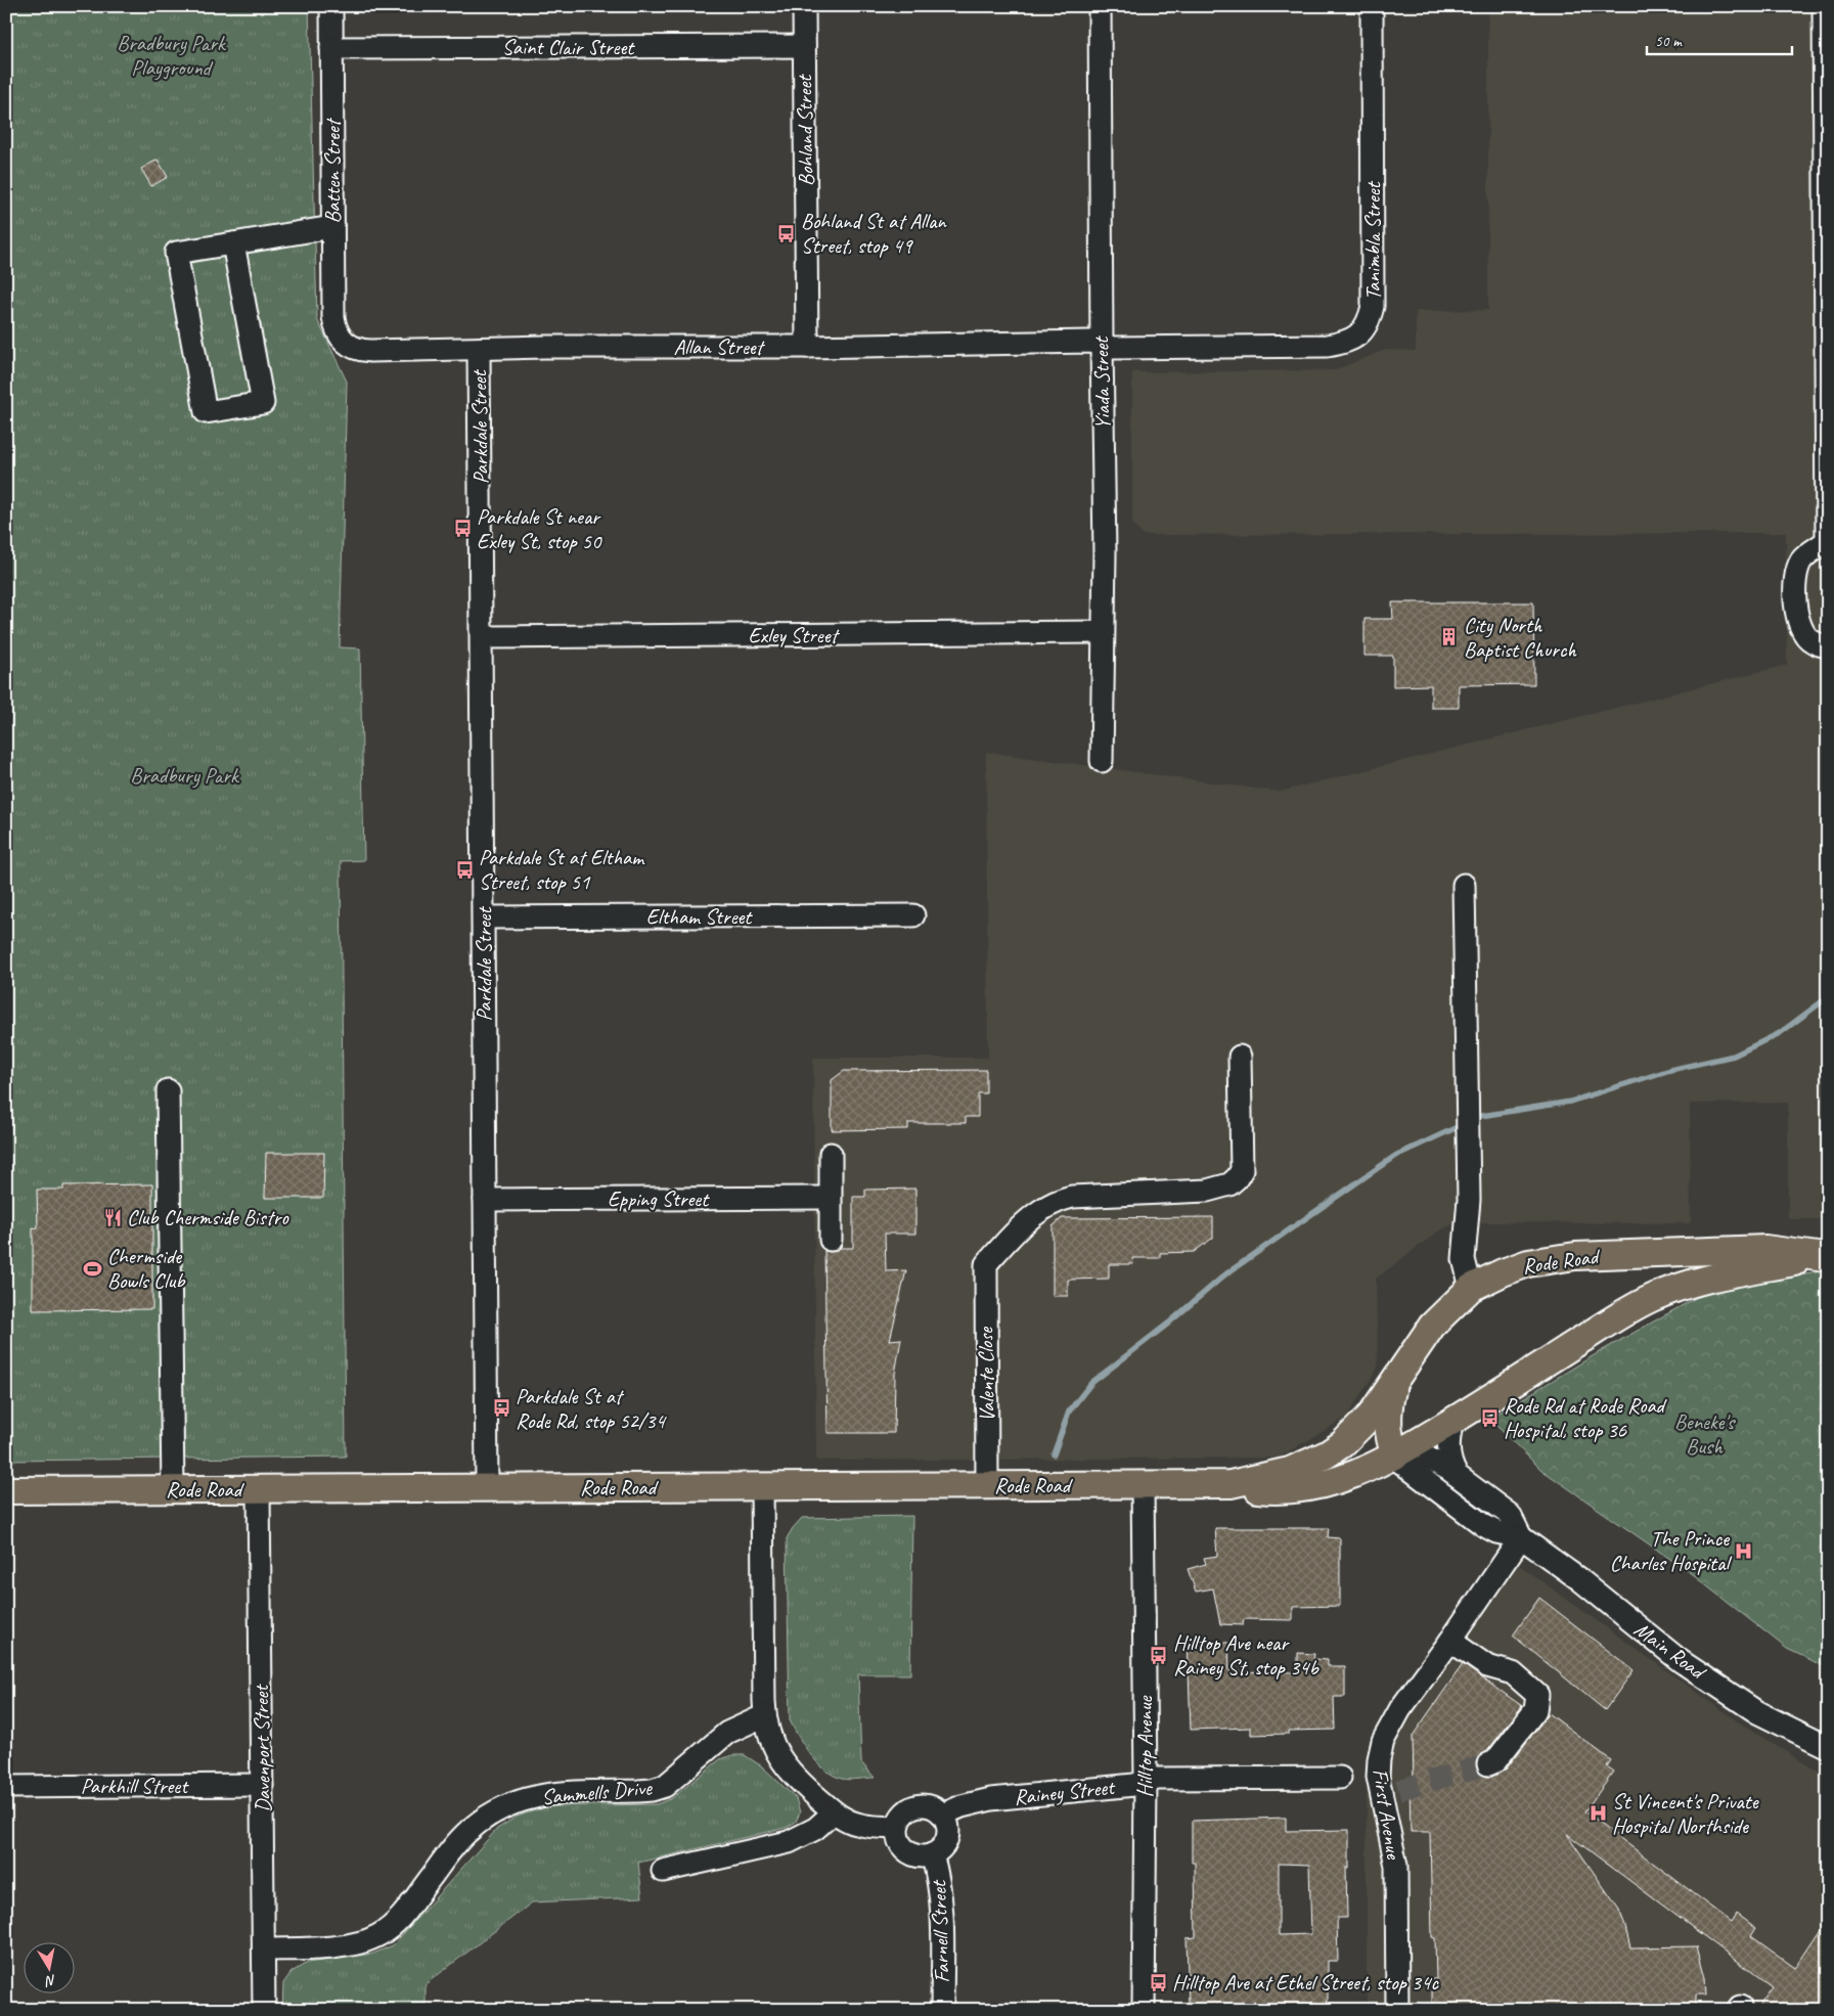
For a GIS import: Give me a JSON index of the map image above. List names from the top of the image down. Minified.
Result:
{"streets":{"main road":["Rode Road"],"street":["Saint Clair Street","Bohland Street","Batten Street","Tanimbla Street","Allan Street","Yiada Street","Parkdale Street","Exley Street","Eltham Street","Epping Street","Valente Close","Main Road","Hilltop Avenue","Davenport Street","Parkhill Street","Sammells Drive","Rainey Street","First Avenue","Farnell Street"]},"crossings":[["Saint Clair Street","Bohland Street"],["Saint Clair Street","Batten Street"],["Bohland Street","Allan Street"],["Batten Street","Allan Street"],["Tanimbla Street","Allan Street"],["Tanimbla Street","Yiada Street"],["Allan Street","Yiada Street"],["Allan Street","Parkdale Street"],["Yiada Street","Exley Street"],["Parkdale Street","Exley Street"],["Parkdale Street","Eltham Street"],["Parkdale Street","Epping Street"],["Parkdale Street","Rode Road"],["Rode Road","Valente Close"],["Rode Road","Main Road"],["Rode Road","Hilltop Avenue"],["Rode Road","Davenport Street"],["Main Road","First Avenue"],["Hilltop Avenue","Rainey Street"],["Davenport Street","Parkhill Street"],["Davenport Street","Sammells Drive"],["Rainey Street","Farnell Street"]],"parks":["Bradbury Park Playground","Bradbury Park","Beneke's Bush"],"places":{"bus stop":["Bohland St at Allan Street, stop 49","Parkdale St near Exley St, stop 50","Parkdale St at Eltham Street, stop 51","Parkdale St at Rode Rd, stop 52/34","Rode Rd at Rode Road Hospital, stop 36","Hilltop Ave near Rainey St, stop 34b","Hilltop Ave at Ethel Street, stop 34c"],"building":["City North Baptist Church"],"restaurant":["Club Chermside Bistro"],"sports":["Chermside Bowls Club"],"hospital":["The Prince Charles Hospital","St Vincent's Private Hospital Northside"]},"scale_bar":"50 m","north":"bottom"}
